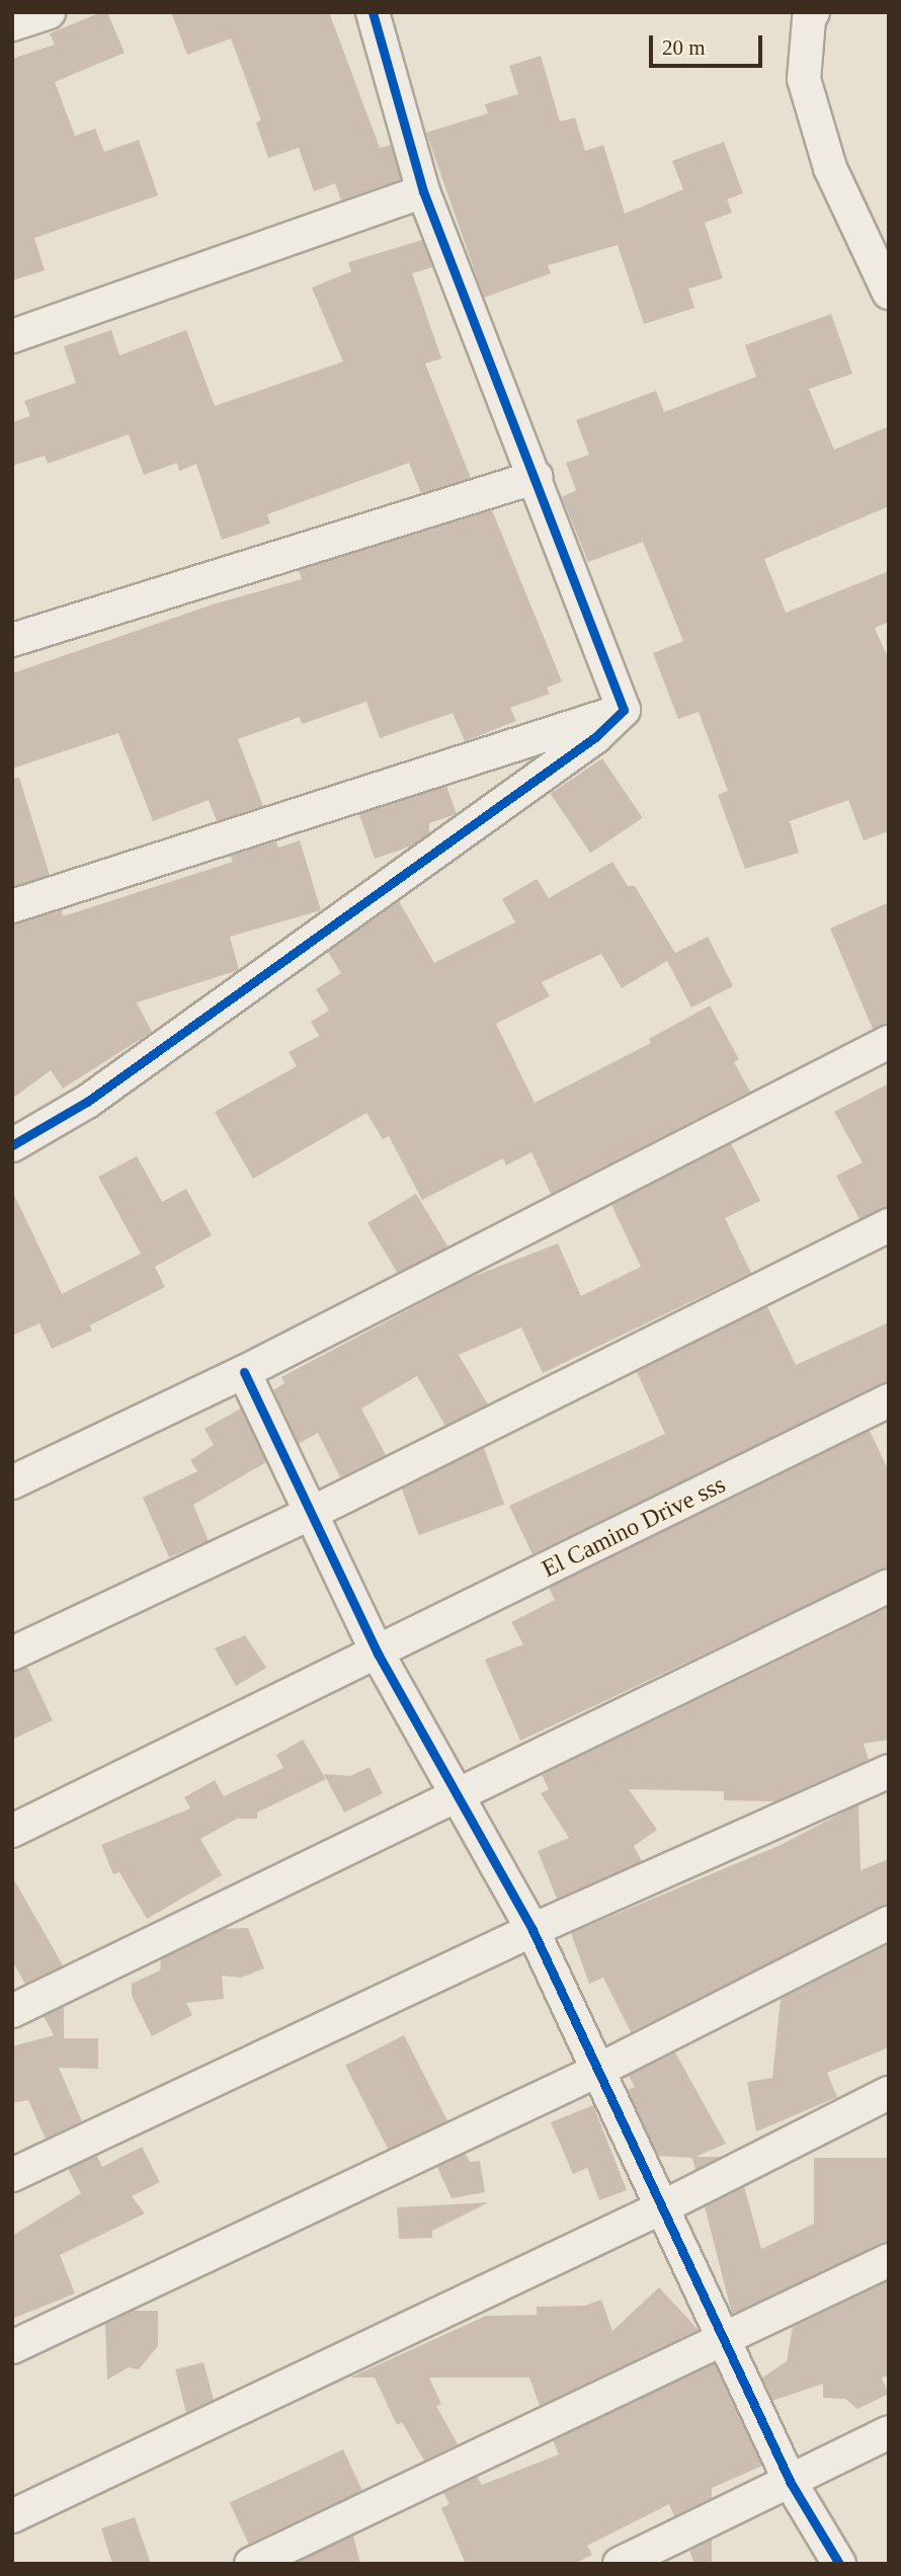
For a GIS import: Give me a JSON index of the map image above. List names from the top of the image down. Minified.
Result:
{"streets":{"street":["El Camino Drive sss"]},"scale_bar":"20 m"}
